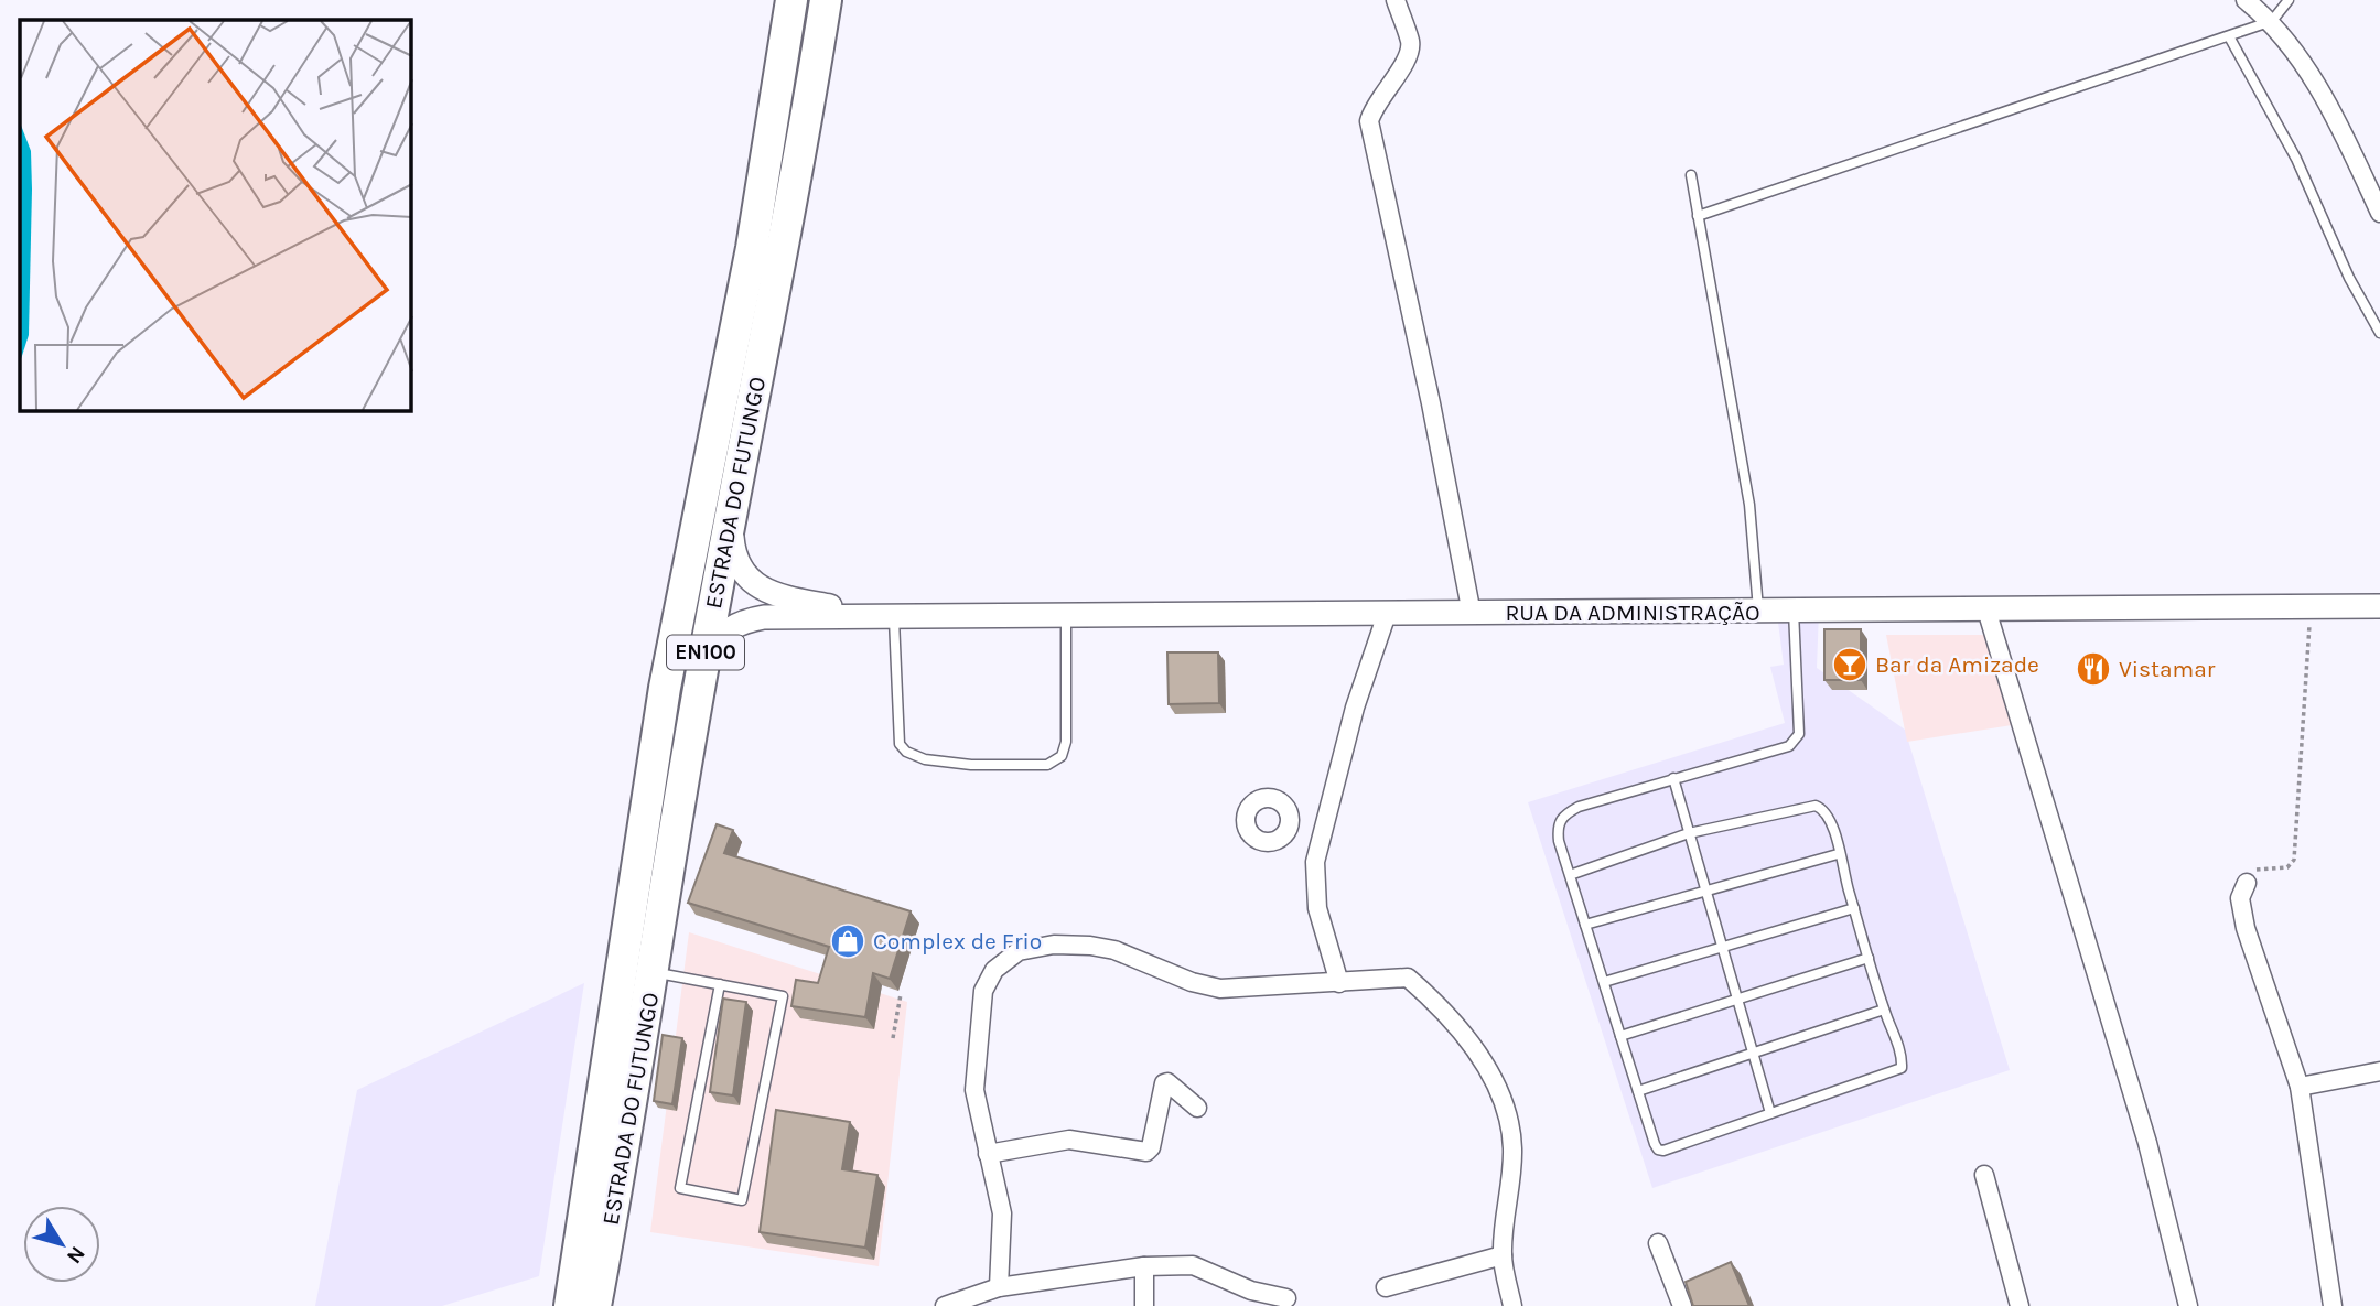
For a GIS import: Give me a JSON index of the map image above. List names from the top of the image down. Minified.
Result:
{"streets":{"highway":["ESTRADA DO FUTUNGO","EN100"],"street":["RUA DA ADMINISTRAÇÃO"]},"places":{"bar":["Bar da Amizade"],"restaurant":["Vistamar"],"shop":["Complex de Frio"]},"north":"bottom right"}
